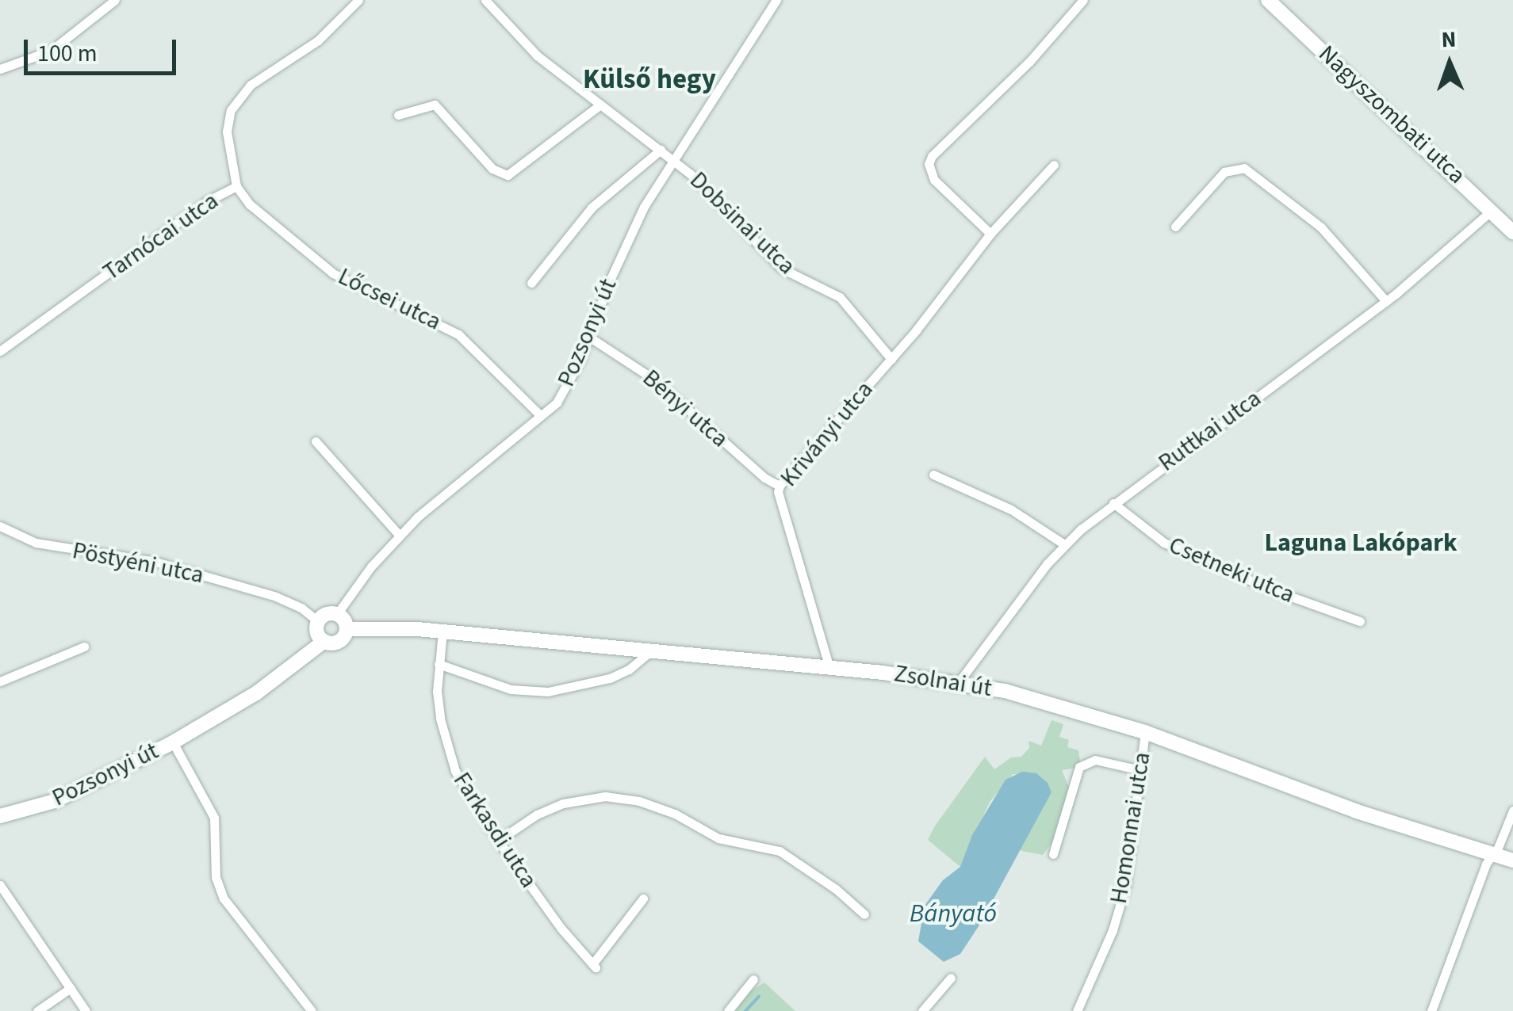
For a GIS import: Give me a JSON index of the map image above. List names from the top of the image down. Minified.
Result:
{"streets":{"street":["Nagyszombati utca","Dobsinai utca","Tarnócai utca","Lőcsei utca","Pozsonyi út","Bényi utca","Ruttkai utca","Kriványi utca","Pöstyéni utca","Csetneki utca","Zsolnai út","Homonnai utca","Farkasdi utca"]},"crossings":[["Nagyszombati utca","Ruttkai utca"],["Dobsinai utca","Pozsonyi út"],["Dobsinai utca","Kriványi utca"],["Tarnócai utca","Lőcsei utca"],["Lőcsei utca","Pozsonyi út"],["Pozsonyi út","Bényi utca"],["Pozsonyi út","Pöstyéni utca"],["Pozsonyi út","Zsolnai út"],["Bényi utca","Kriványi utca"],["Ruttkai utca","Csetneki utca"],["Ruttkai utca","Zsolnai út"],["Kriványi utca","Zsolnai út"],["Pöstyéni utca","Zsolnai út"],["Zsolnai út","Homonnai utca"],["Zsolnai út","Farkasdi utca"]],"districts":["Külső hegy","Laguna Lakópark"],"water":["Bányató"],"scale_bar":"100 m","north":"top"}
